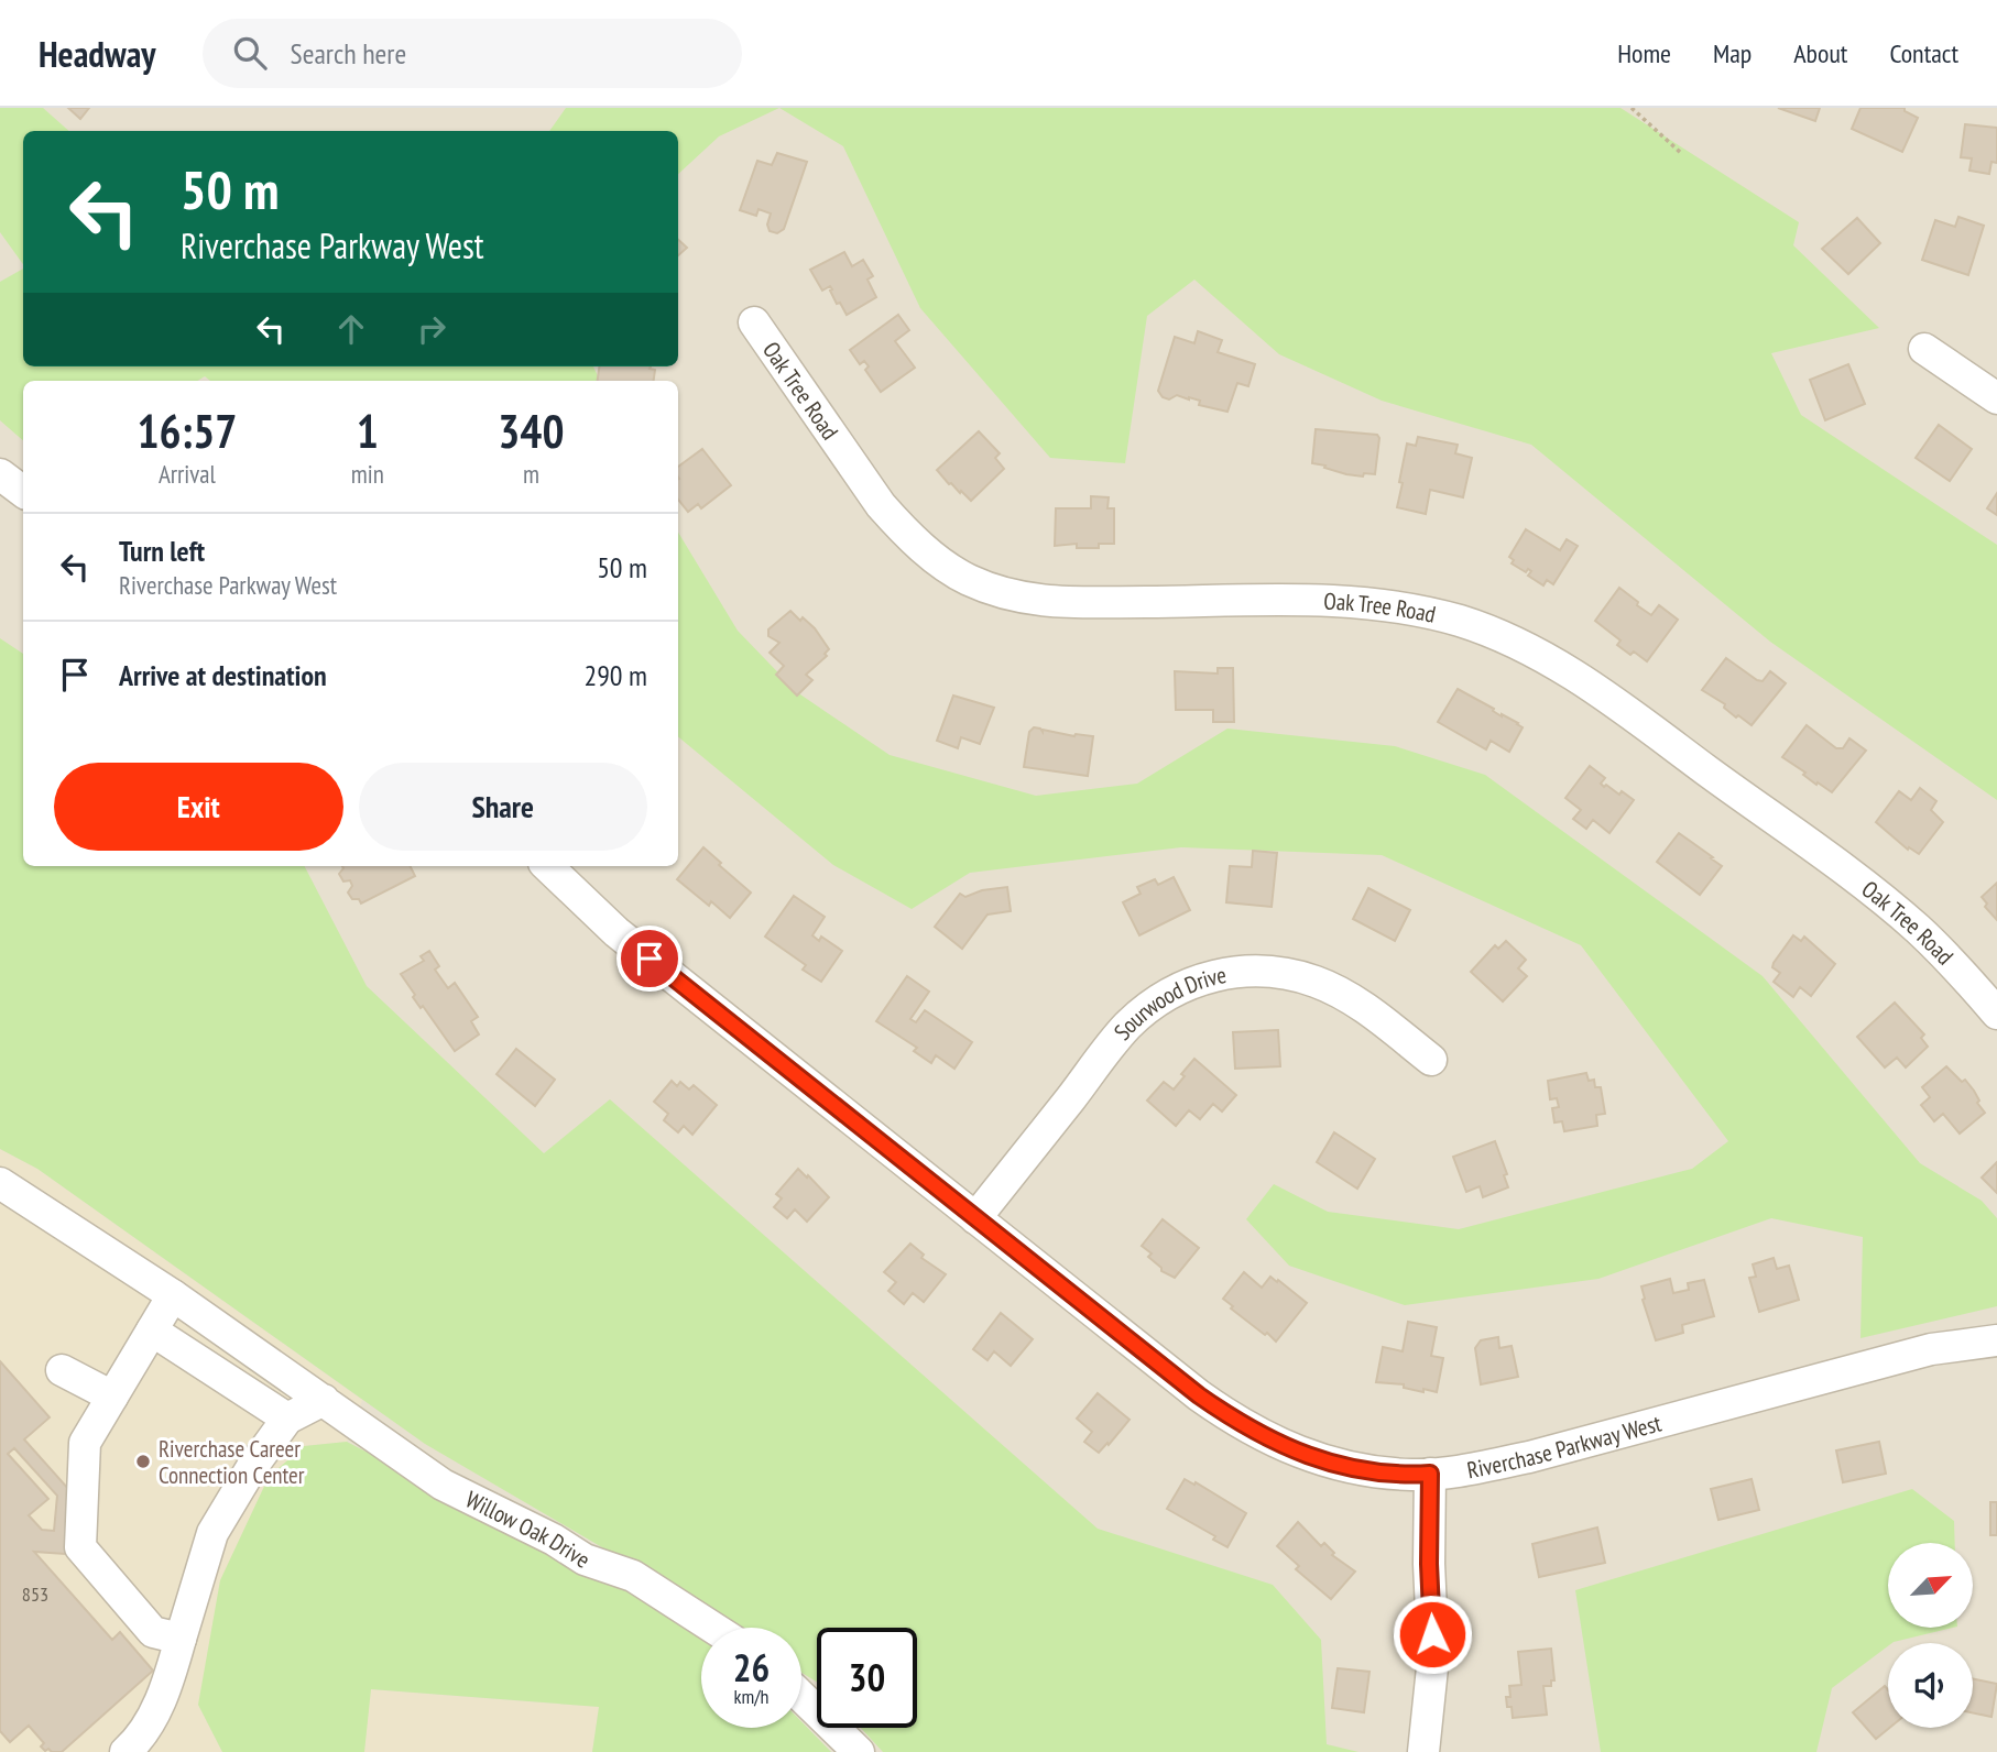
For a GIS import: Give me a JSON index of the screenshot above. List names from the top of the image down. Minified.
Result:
{"streets":{"street":["Oak Tree Road","Sourwood Drive","Riverchase Parkway West","Willow Oak Drive"]},"crossings":[["Sourwood Drive","Riverchase Parkway West"]],"places":["Riverchase Career Connection Center"],"house_numbers":["853"],"north":"top right","page":{"header":"Headway","search":"Search here","nav":["Home","Map","About","Contact"],"turn":["50 m","Riverchase Parkway West"],"eta":["16:57","Arrival","1","min","340","m"],"list":[{"name":"Turn left","note":"Riverchase Parkway West","value":"50 m"},{"name":"Arrive at destination","value":"290 m"}],"buttons":["Exit","Share"],"speed":"26 km/h","limit":"30"}}
